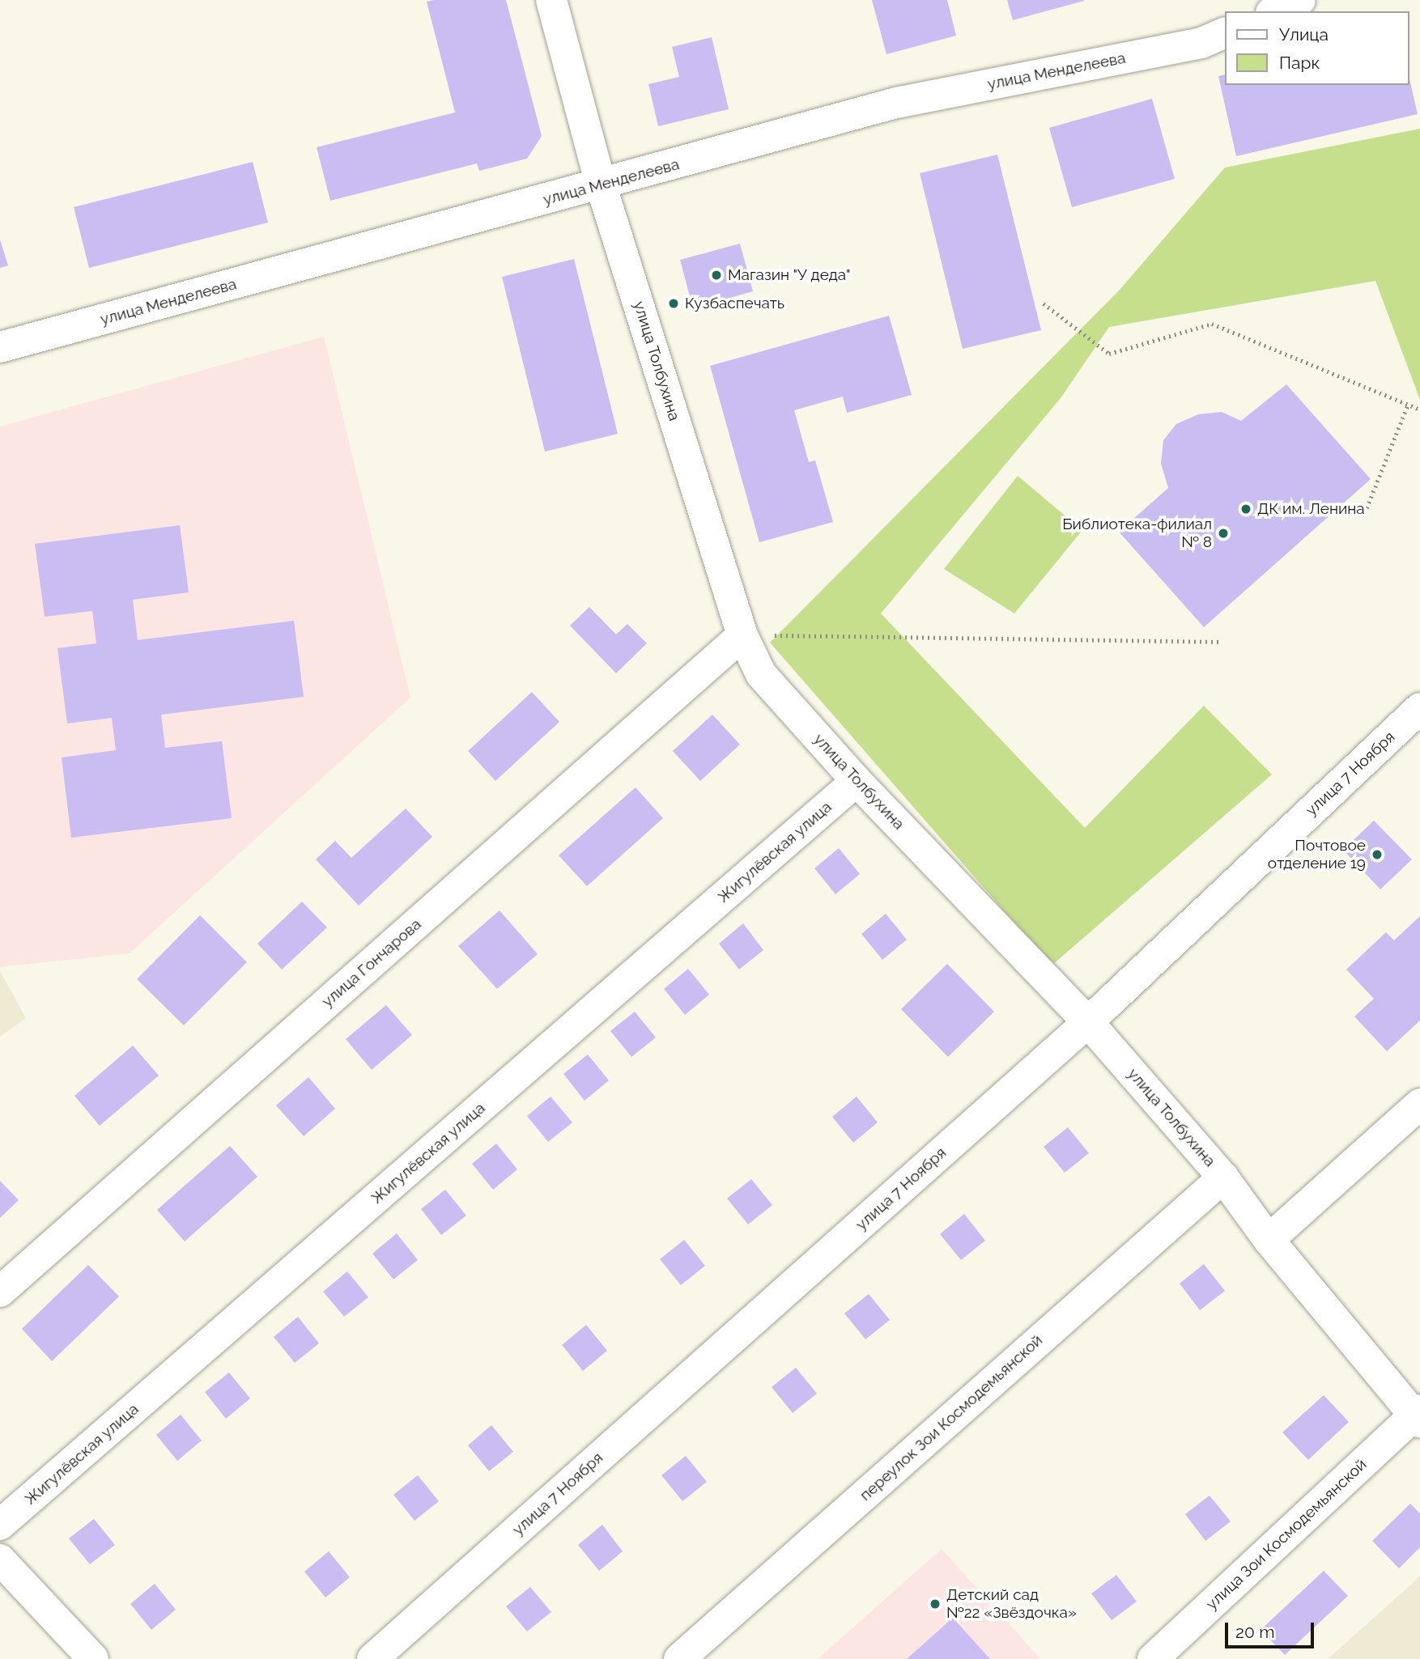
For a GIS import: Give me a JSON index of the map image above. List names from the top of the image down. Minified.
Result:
{"streets":{"street":["улица Менделеева","улица Толбухина","улица 7 Ноября","Жигулёвская улица","улица Гончарова","переулок Зои Космодемьянской","улица Зои Космодемьянской"]},"crossings":[["улица Менделеева","улица Толбухина"],["улица Толбухина","улица 7 Ноября"],["улица Толбухина","Жигулёвская улица"],["улица Толбухина","улица Гончарова"],["улица Толбухина","переулок Зои Космодемьянской"],["улица Толбухина","улица Зои Космодемьянской"]],"places":["Магазин \"У деда\"","Кузбаспечать","ДК им. Ленина","Библиотека-филиал № 8","Почтовое отделение 19","Детский сад №22 «Звёздочка»"],"legend":["Улица","Парк"],"scale_bar":"20 m"}
